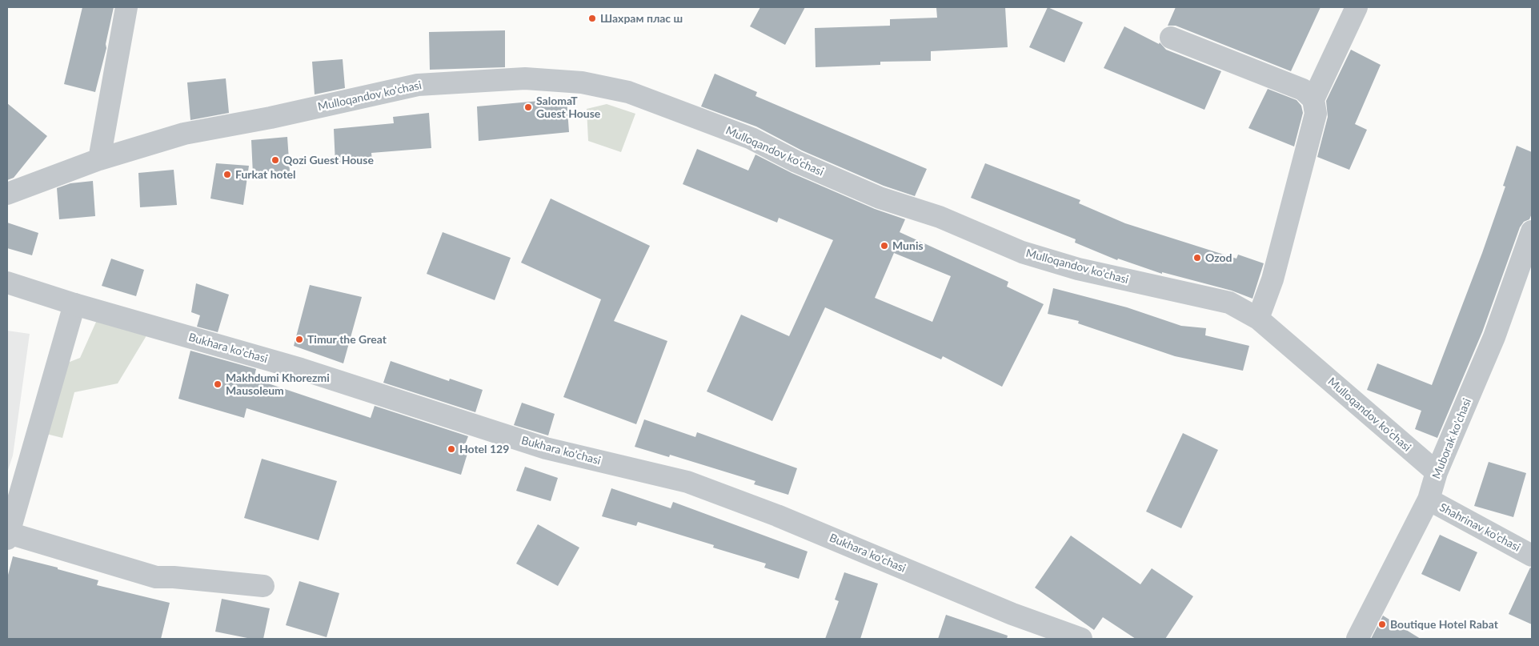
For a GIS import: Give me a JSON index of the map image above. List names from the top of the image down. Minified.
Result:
{"streets":{"street":["Mulloqandov ko'chasi","Bukhara ko'chasi","Muborak ko'chasi","Shahrinav ko'chasi"]},"crossings":[["Mulloqandov ko'chasi","Muborak ko'chasi"],["Muborak ko'chasi","Shahrinav ko'chasi"]],"places":["Шахрам плас ш","SalomaT Guest House","Qozi Guest House","Furkat hotel","Munis","Ozod","Timur the Great","Makhdumi Khorezmi Mausoleum","Hotel 129","Boutique Hotel Rabat"]}
